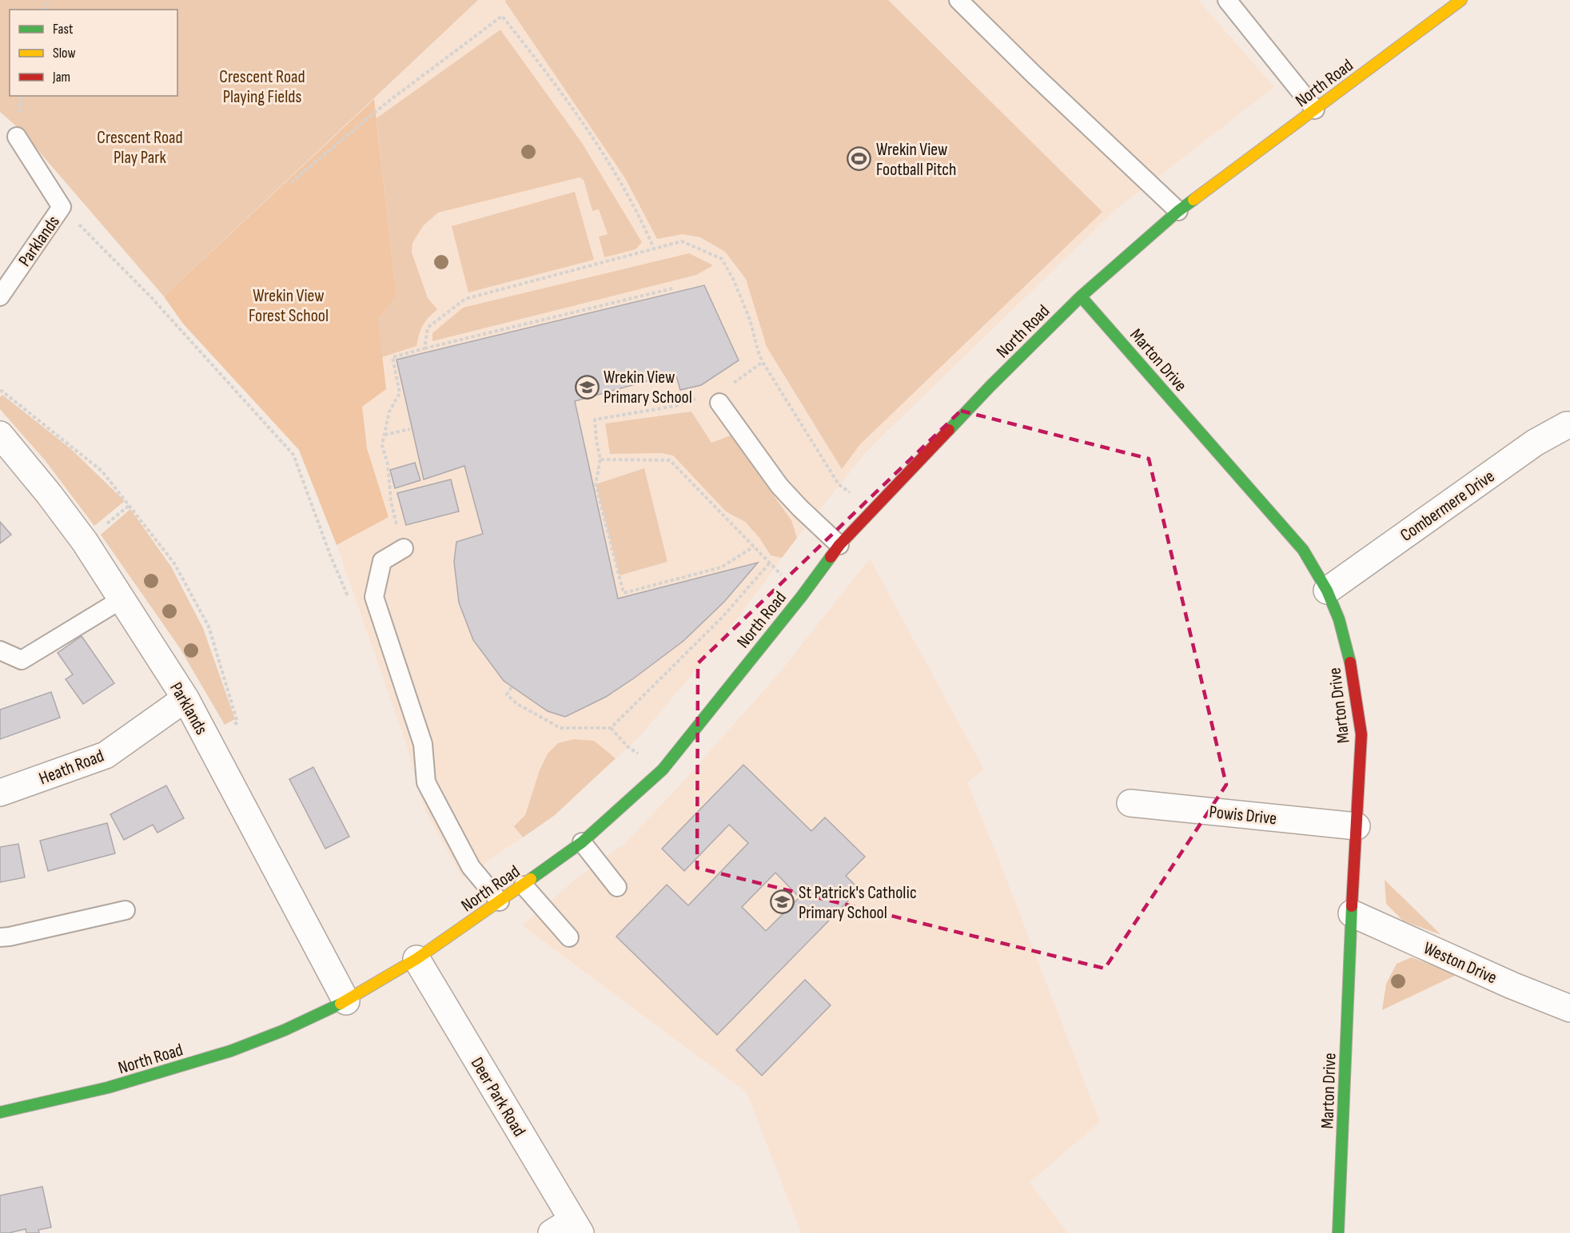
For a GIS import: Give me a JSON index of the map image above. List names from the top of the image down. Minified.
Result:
{"streets":{"street":["North Road","Parklands","Marton Drive","Combermere Drive","Heath Road","Powis Drive","Weston Drive","Deer Park Road"]},"crossings":[["North Road","Parklands"],["North Road","Marton Drive"],["North Road","Deer Park Road"],["Parklands","Heath Road"],["Marton Drive","Combermere Drive"],["Marton Drive","Powis Drive"],["Marton Drive","Weston Drive"]],"parks":["Crescent Road Playing Fields","Crescent Road Play Park","Wrekin View Forest School"],"places":{"sports":["Wrekin View Football Pitch"],"school or university":["Wrekin View Primary School","St Patrick's Catholic Primary School"]},"legend":["Fast","Slow","Jam"]}
